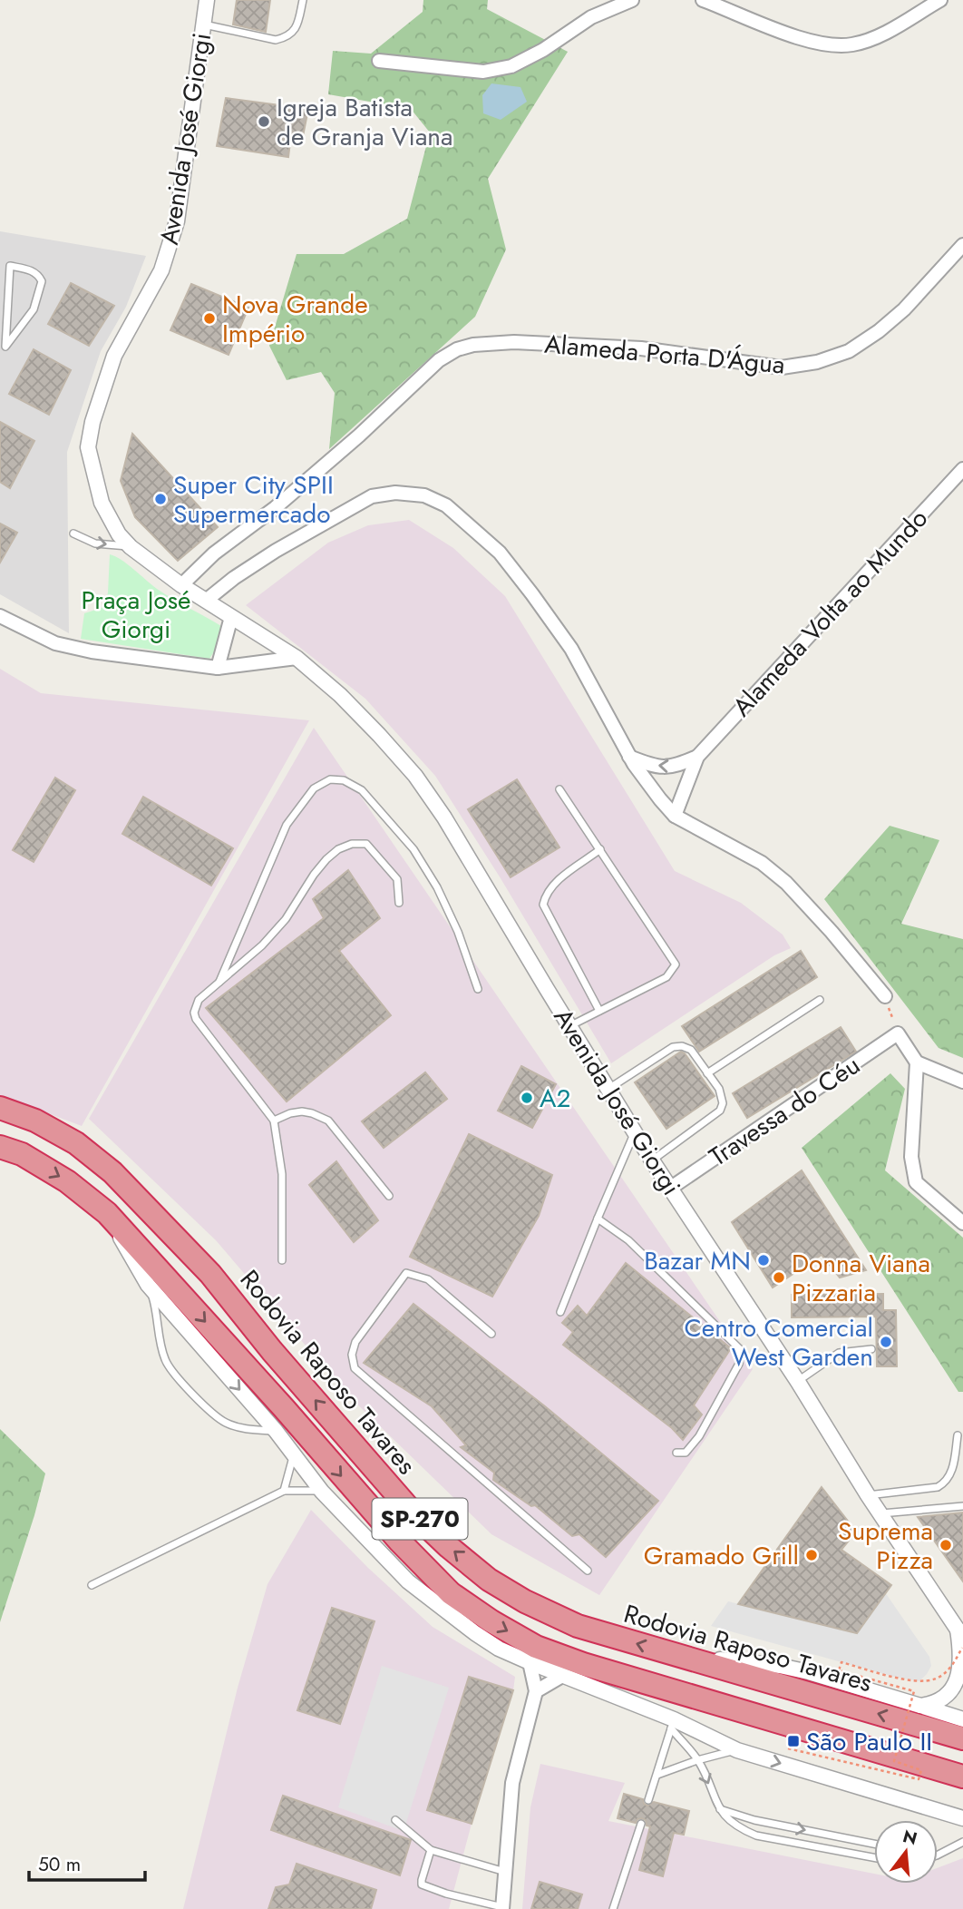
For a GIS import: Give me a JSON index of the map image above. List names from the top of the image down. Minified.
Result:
{"streets":{"highway":["Rodovia Raposo Tavares","SP-270"],"street":["Avenida José Giorgi","Alameda Porta D'Água","Alameda Volta ao Mundo","Travessa do Céu"]},"crossings":[["Avenida José Giorgi","Alameda Porta D'Água"],["Avenida José Giorgi","Travessa do Céu"]],"parks":["Praça José Giorgi"],"places":{"other":["Igreja Batista de Granja Viana","Nova Grande Império","Super City SPII Supermercado","A2","Bazar MN","Donna Viana Pizzaria","Centro Comercial West Garden","Suprema Pizza","Gramado Grill"],"transit":["São Paulo II"]},"scale_bar":"50 m","north":"top"}
